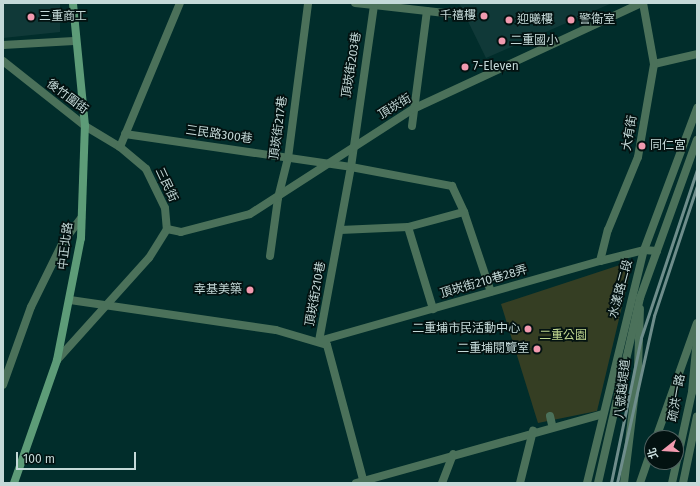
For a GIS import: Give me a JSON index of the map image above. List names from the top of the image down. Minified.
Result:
{"streets":{"main road":["中正北路"],"street":["頂崁街203巷","後竹圍街","頂崁街","頂崁街217巷","大有街","三民路300巷","三民街","頂崁街210巷28弄","水漾路二段","頂崁街210巷","八號越堤道","疏洪一路"]},"crossings":[["頂崁街203巷","頂崁街"],["頂崁街203巷","頂崁街210巷"],["後竹圍街","三民街"],["後竹圍街","中正北路"],["頂崁街","頂崁街217巷"],["頂崁街","大有街"],["頂崁街","三民路300巷"],["頂崁街","三民街"],["頂崁街","頂崁街210巷"],["頂崁街217巷","三民路300巷"],["大有街","頂崁街210巷28弄"],["三民路300巷","頂崁街210巷"],["頂崁街210巷28弄","水漾路二段"],["頂崁街210巷28弄","頂崁街210巷"],["水漾路二段","八號越堤道"]],"parks":["二重公園"],"places":["千禧樓","三重商工","迎曦樓","警衛室","二重國小","7-Eleven","同仁宮","幸基美築","二重埔市民活動中心","二重埔閱覽室"],"scale_bar":"100 m","north":"left"}
